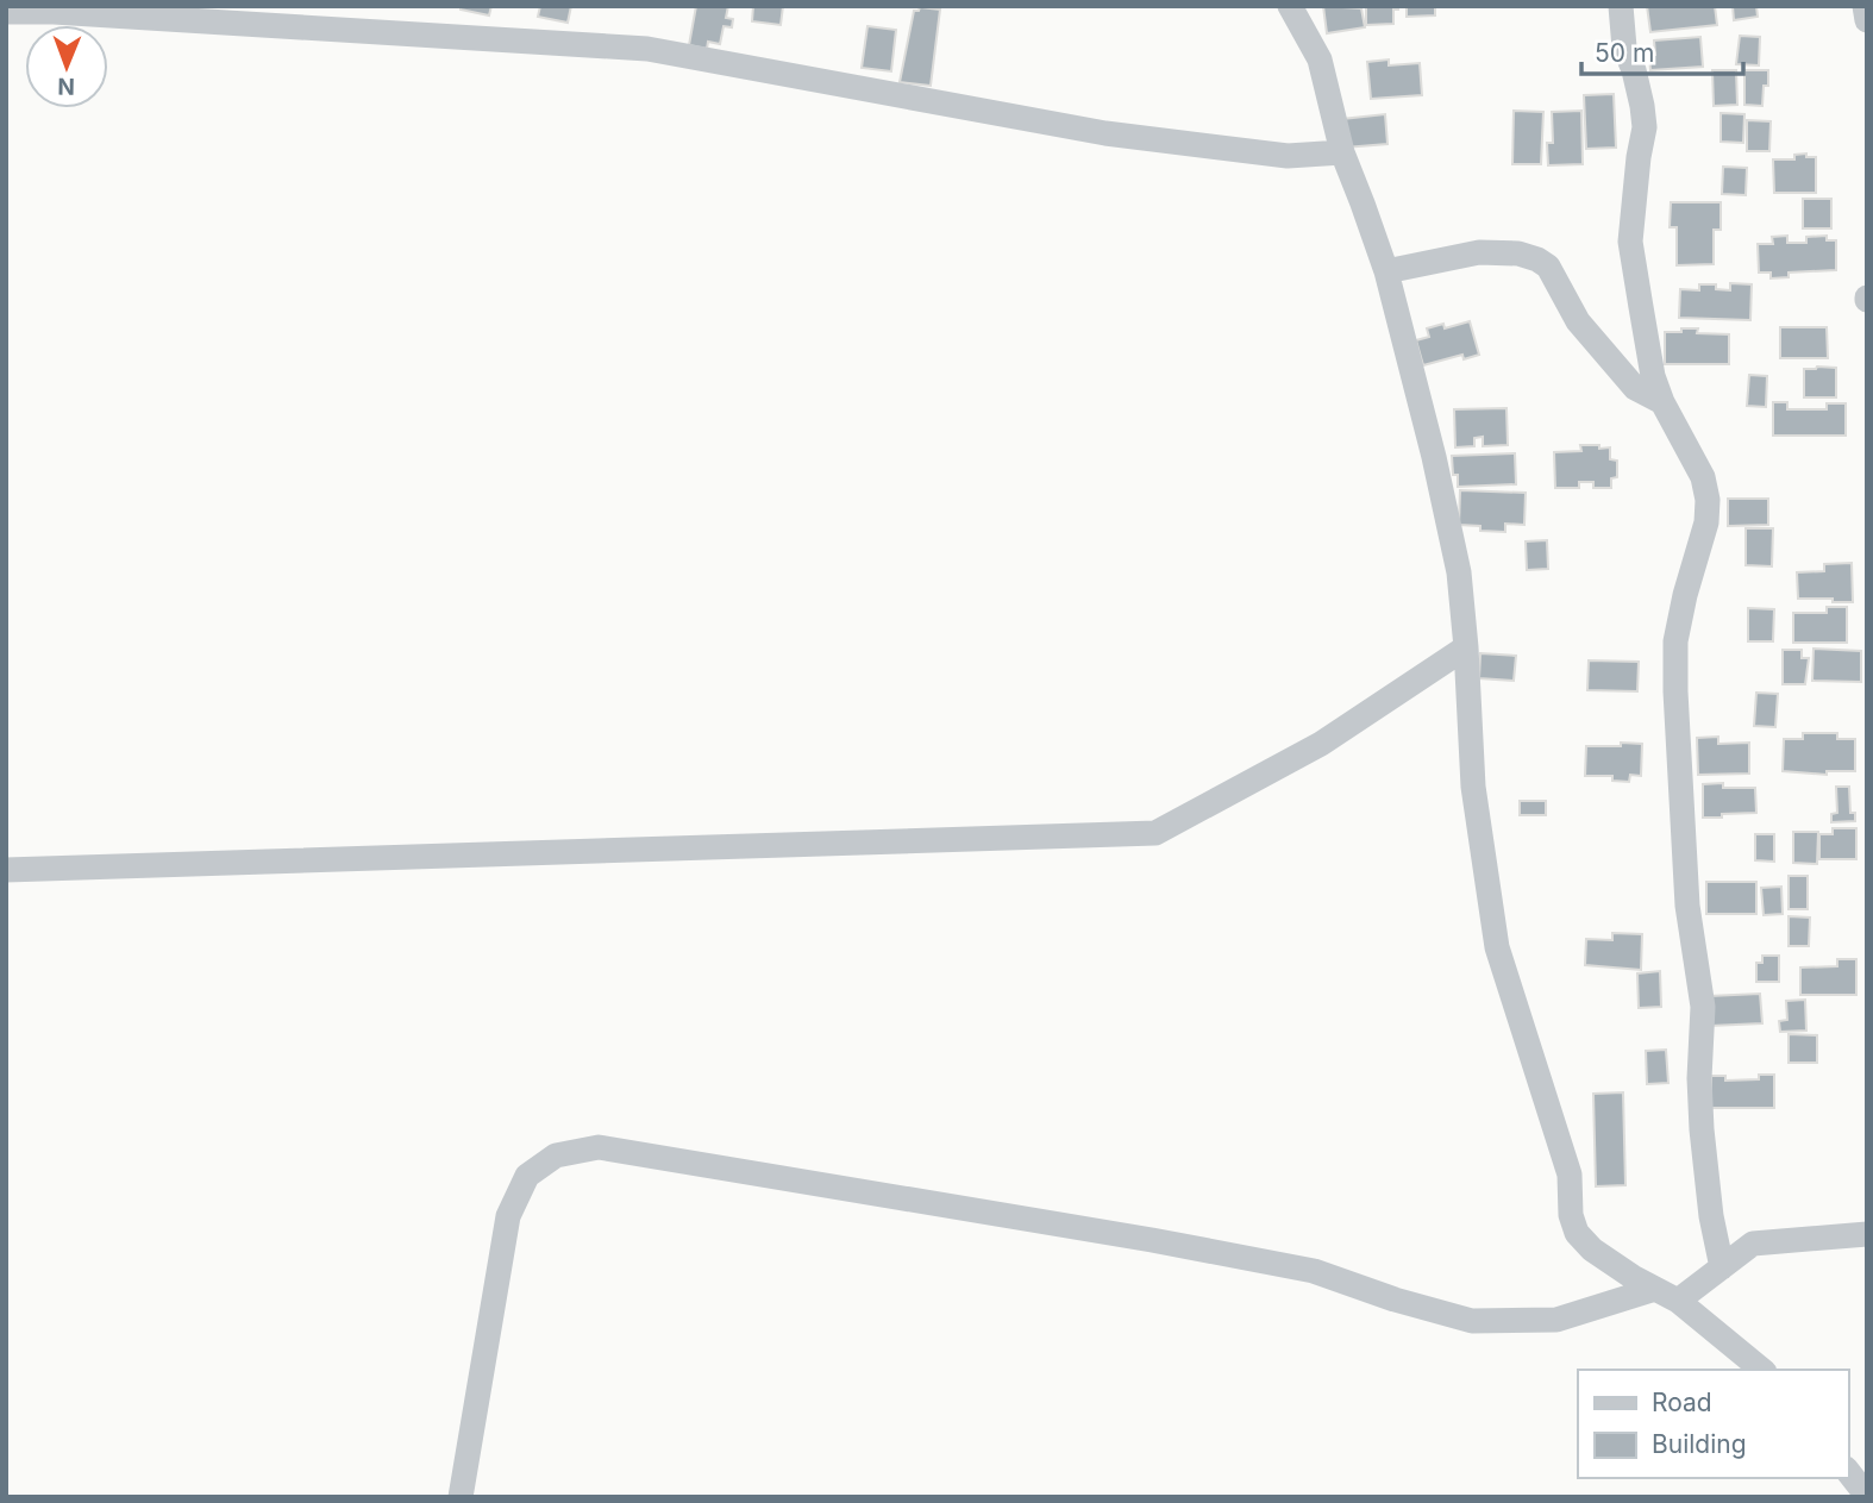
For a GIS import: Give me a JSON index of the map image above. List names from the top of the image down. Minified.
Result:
{"legend":["Road","Building"],"scale_bar":"50 m","north":"bottom"}
